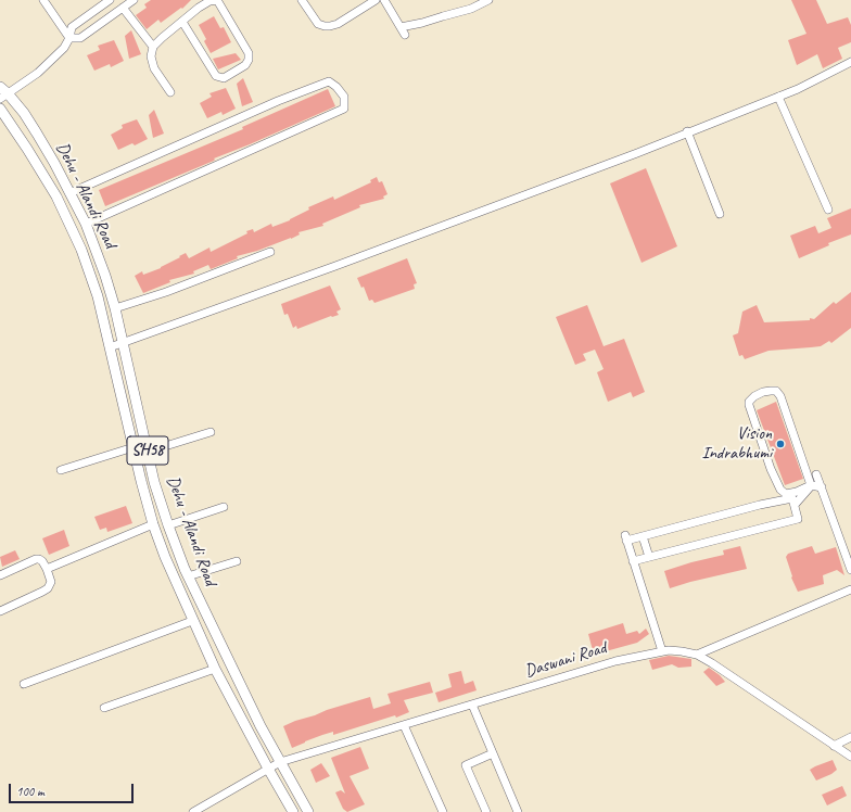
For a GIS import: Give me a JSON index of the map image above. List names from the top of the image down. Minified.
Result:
{"streets":{"main road":["Dehu - Alandi Road","SH58"],"street":["Daswani Road"]},"crossings":[["Dehu - Alandi Road","Daswani Road"]],"places":["Vision Indrabhumi"],"scale_bar":"100 m"}
